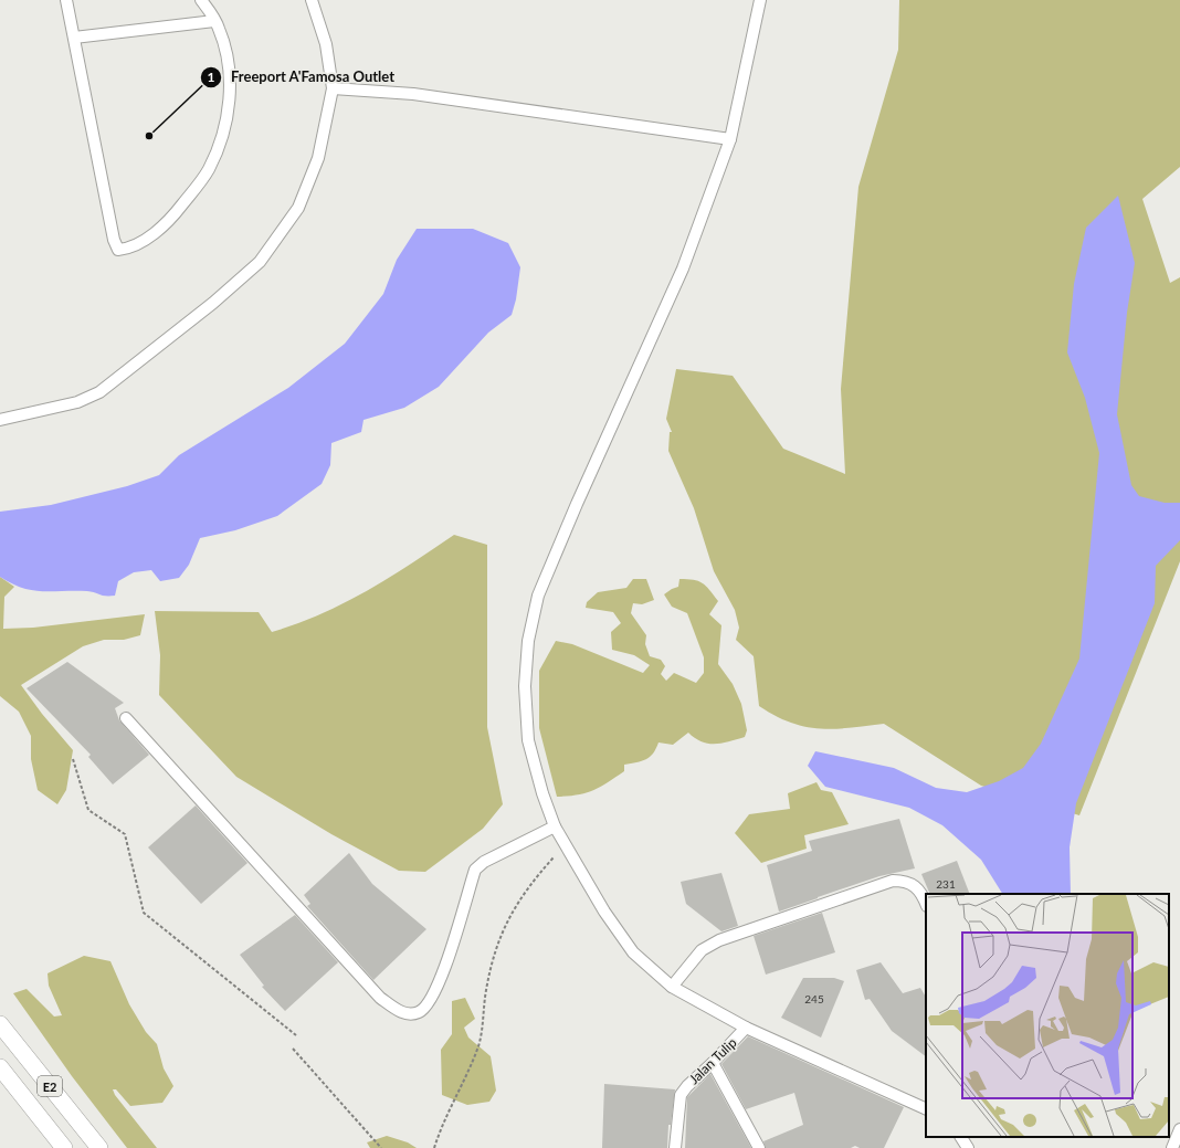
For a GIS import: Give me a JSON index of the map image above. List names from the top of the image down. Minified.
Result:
{"streets":{"highway":["E2"],"street":["Jalan Tulip"]},"places":["Freeport A'Famosa Outlet"],"house_numbers":["231","245"]}
